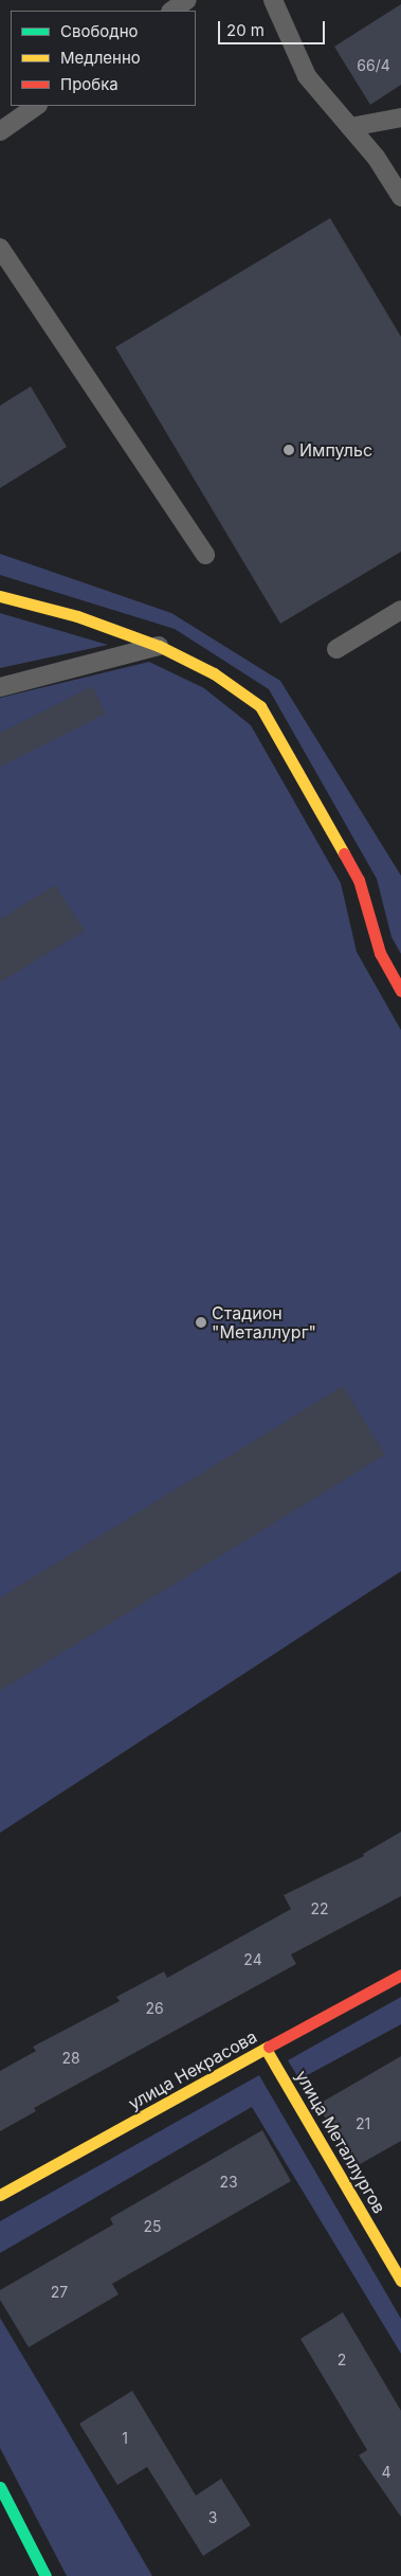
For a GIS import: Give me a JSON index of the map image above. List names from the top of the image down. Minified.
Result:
{"streets":{"street":["улица Некрасова","улица Металлургов"]},"crossings":[["улица Некрасова","улица Металлургов"]],"places":["Импульс","Стадион \"Металлург\""],"house_numbers":["66/4","22","24","26","28","21","23","25","27","2","1","4","3"],"legend":["Свободно","Медленно","Пробка"],"scale_bar":"20 m"}
